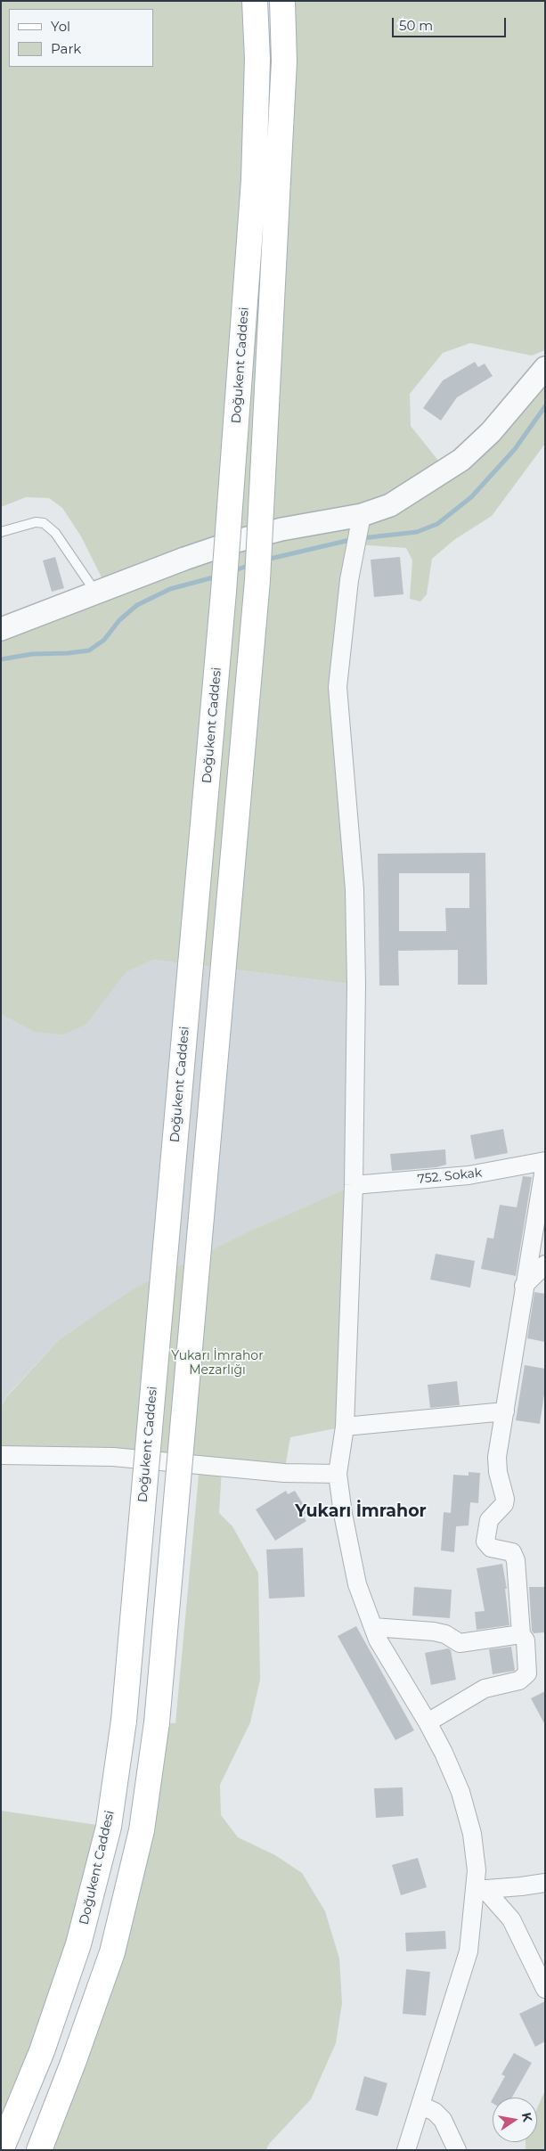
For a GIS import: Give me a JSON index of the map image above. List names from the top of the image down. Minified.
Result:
{"streets":{"main road":["Doğukent Caddesi"],"street":["752. Sokak"]},"districts":["Yukarı İmrahor"],"parks":["Yukarı İmrahor Mezarlığı"],"legend":["Yol","Park"],"scale_bar":"50 m","north":"right"}
